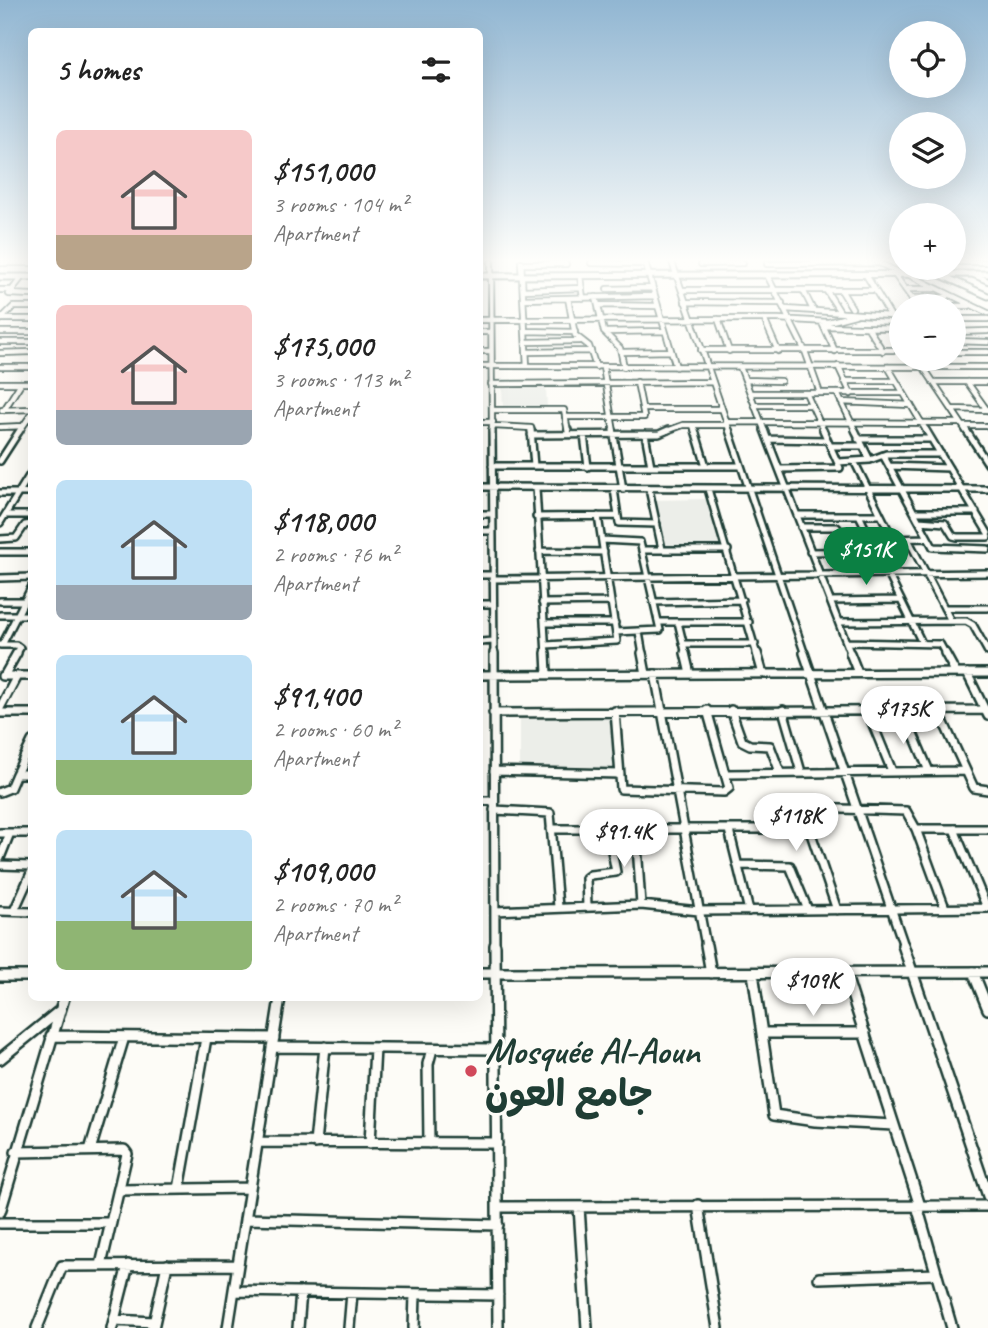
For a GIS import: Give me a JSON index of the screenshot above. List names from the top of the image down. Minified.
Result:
{"places":["Mosquée Al-Aoun جامع العون"],"page":{"map_buttons":["+","−"],"heading":"5 homes","list":[{"name":"$151,000","note":"3 rooms · 104 m² · Apartment"},{"name":"$175,000","note":"3 rooms · 113 m² · Apartment"},{"name":"$118,000","note":"2 rooms · 76 m² · Apartment"},{"name":"$91,400","note":"2 rooms · 60 m² · Apartment"},{"name":"$109,000","note":"2 rooms · 70 m² · Apartment"}],"price":["$151K","$175K","$118K","$91.4K","$109K"]}}
